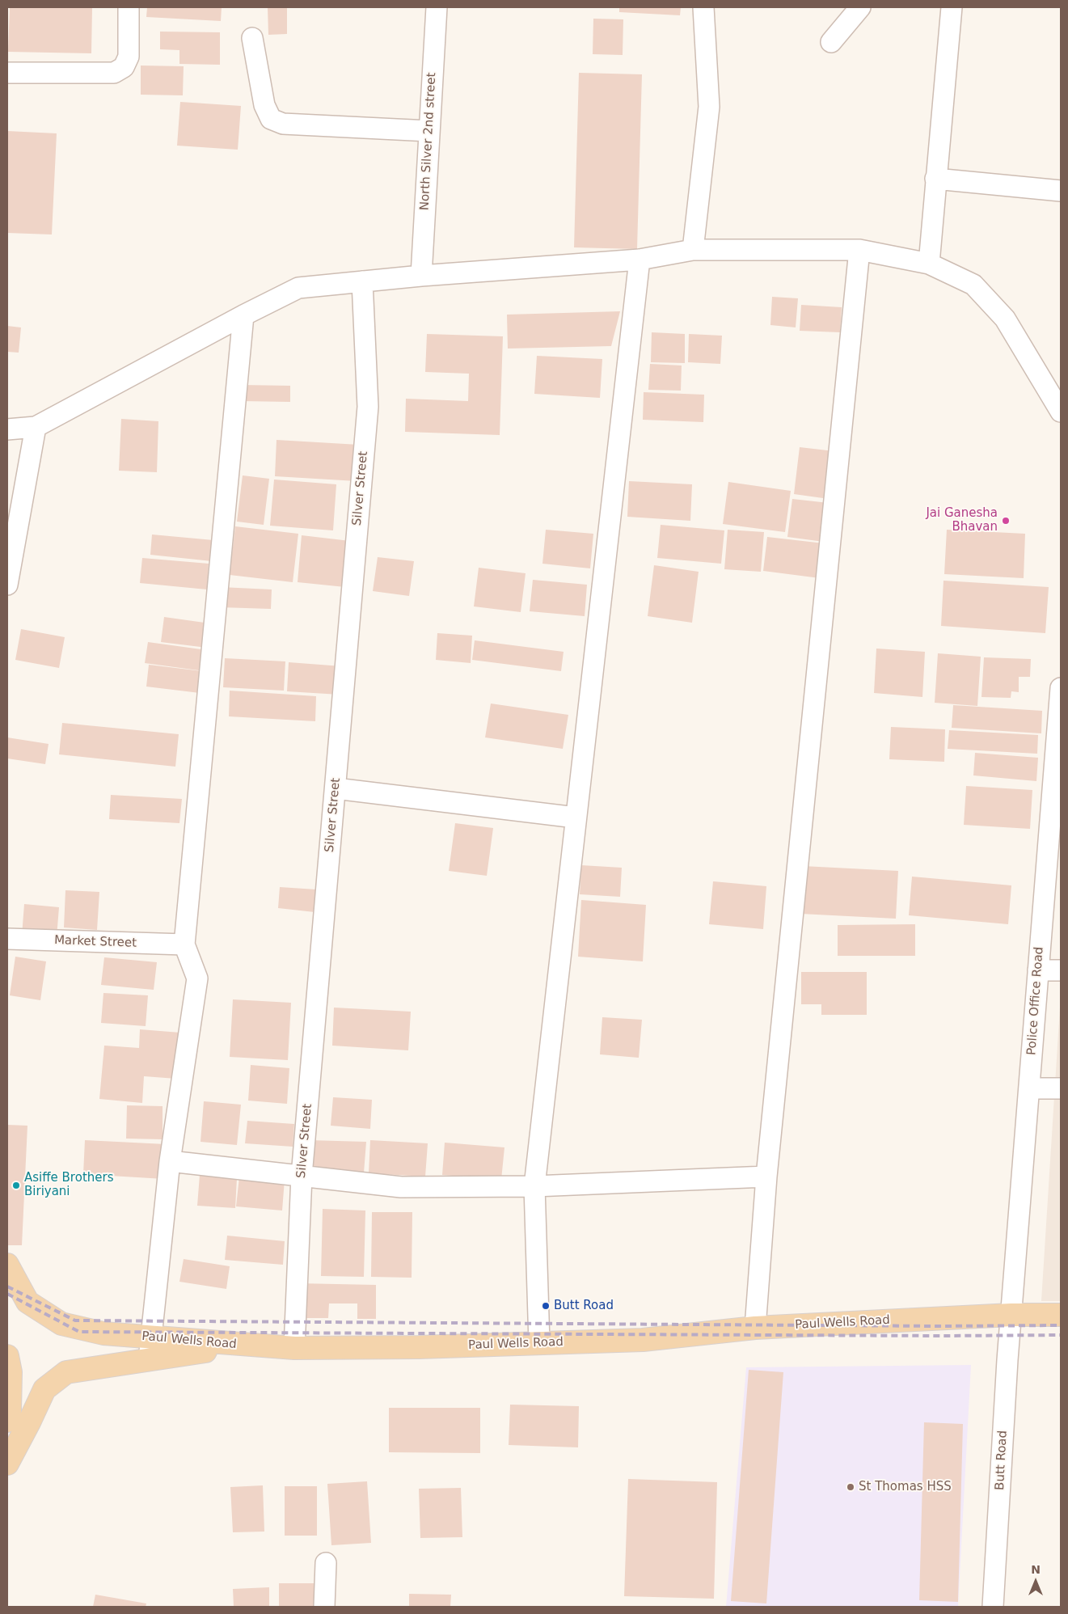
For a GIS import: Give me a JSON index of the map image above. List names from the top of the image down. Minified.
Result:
{"streets":{"main road":["Paul Wells Road"],"street":["North Silver 2nd street","Silver Street","Market Street","Police Office Road","Butt Road"]},"crossings":[["Silver Street","Paul Wells Road"],["Police Office Road","Paul Wells Road"],["Police Office Road","Butt Road"],["Paul Wells Road","Butt Road"]],"places":["Jai Ganesha Bhavan","Asiffe Brothers Biriyani","Butt Road","St Thomas HSS"],"north":"top"}
